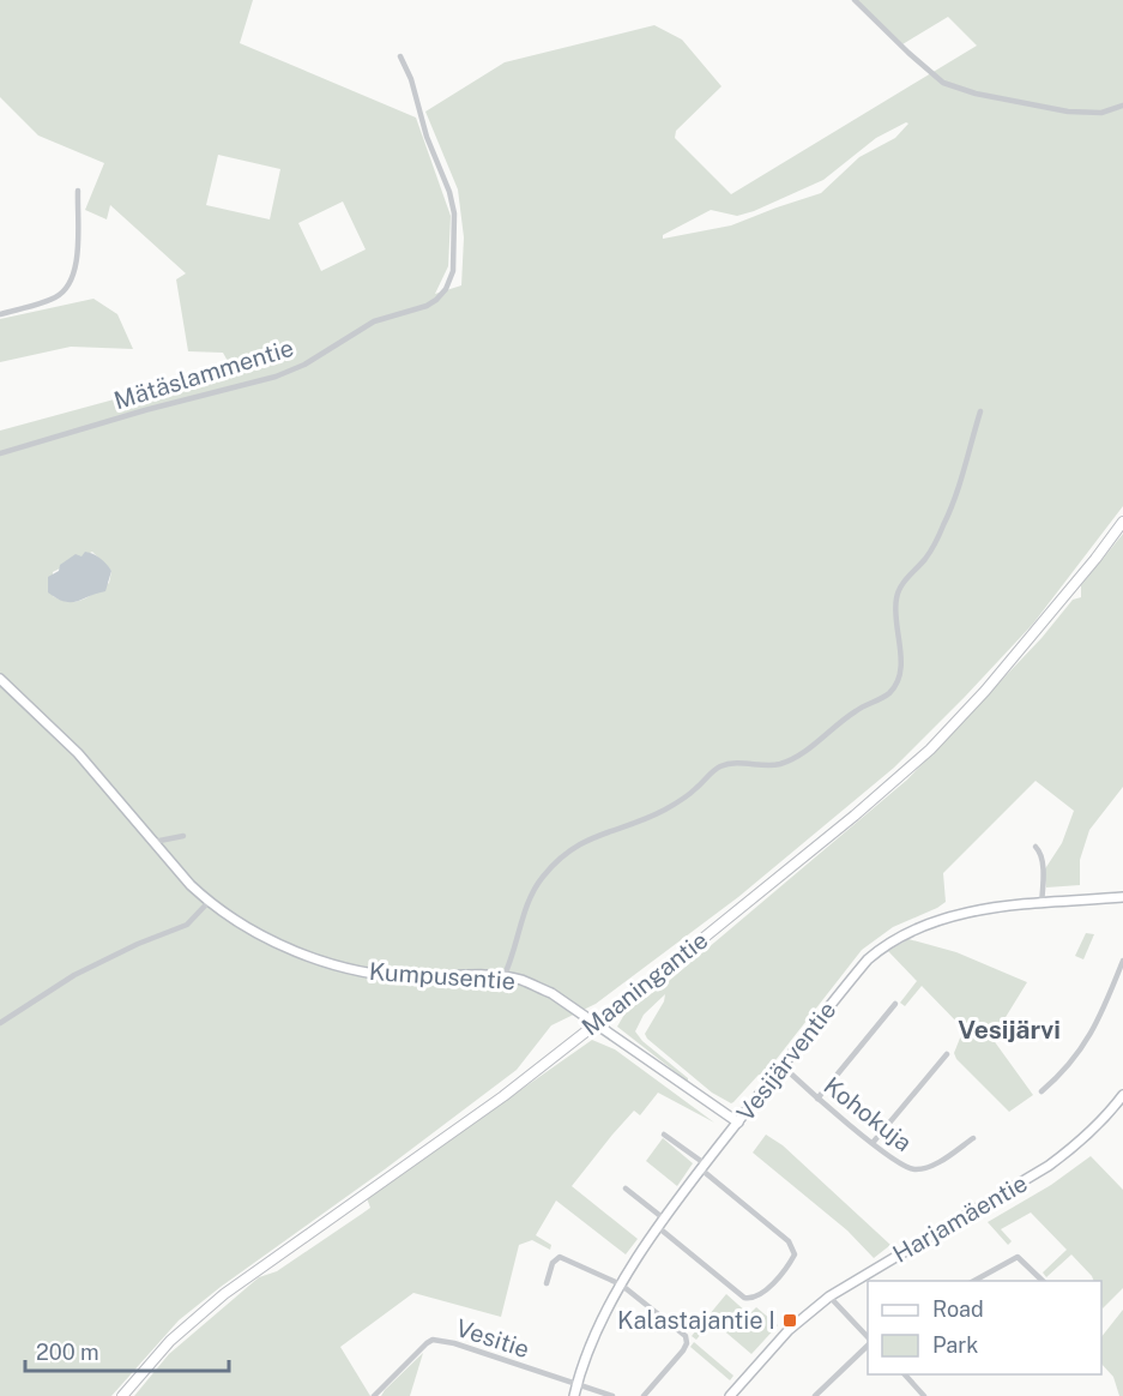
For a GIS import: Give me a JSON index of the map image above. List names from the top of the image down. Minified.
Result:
{"streets":{"main road":["Maaningantie"],"street":["Mätäslammentie","Kumpusentie","Vesijärventie","Kohokuja","Harjamäentie","Vesitie"]},"crossings":[["Kumpusentie","Maaningantie"],["Kumpusentie","Vesijärventie"],["Vesijärventie","Kohokuja"],["Vesijärventie","Vesitie"]],"districts":["Vesijärvi"],"places":{"transit":["Kalastajantie I"]},"legend":["Road","Park"],"scale_bar":"200 m"}
